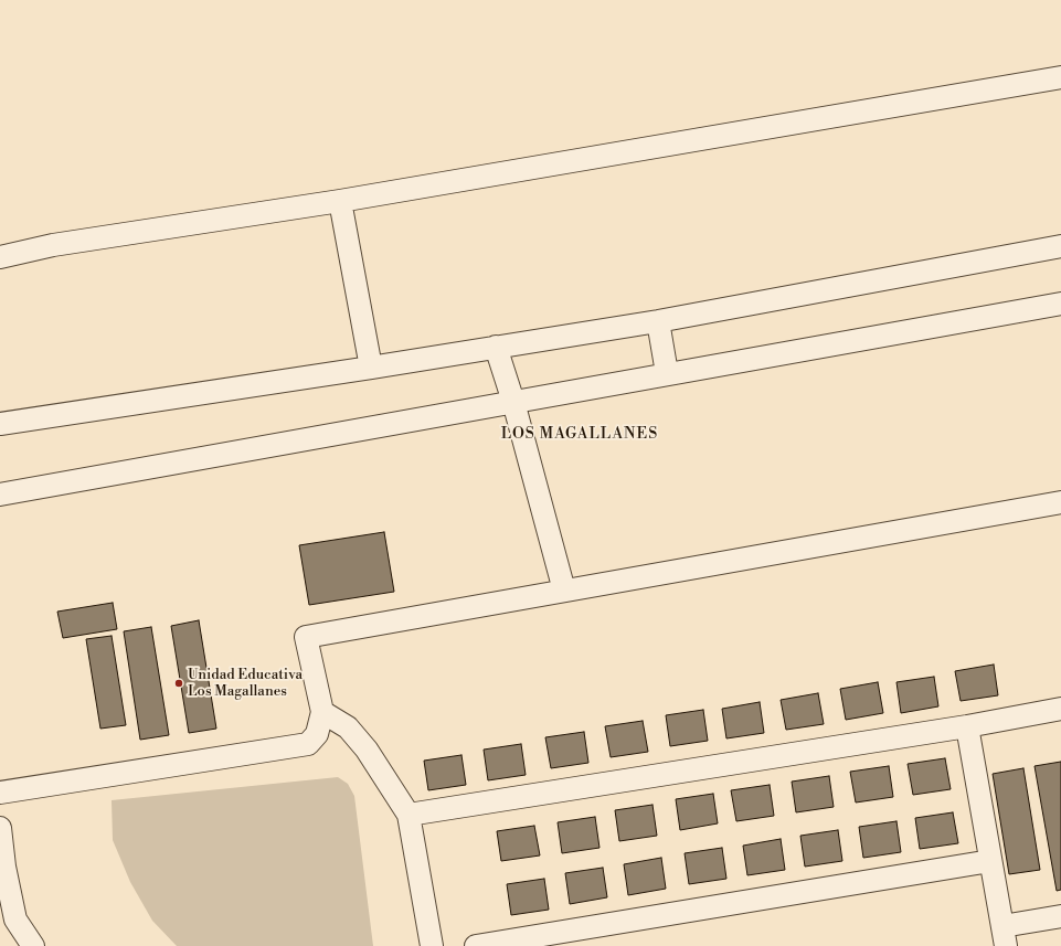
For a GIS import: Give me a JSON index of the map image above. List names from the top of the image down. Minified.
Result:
{"districts":["LOS MAGALLANES"],"places":["Unidad Educativa Los Magallanes"]}
